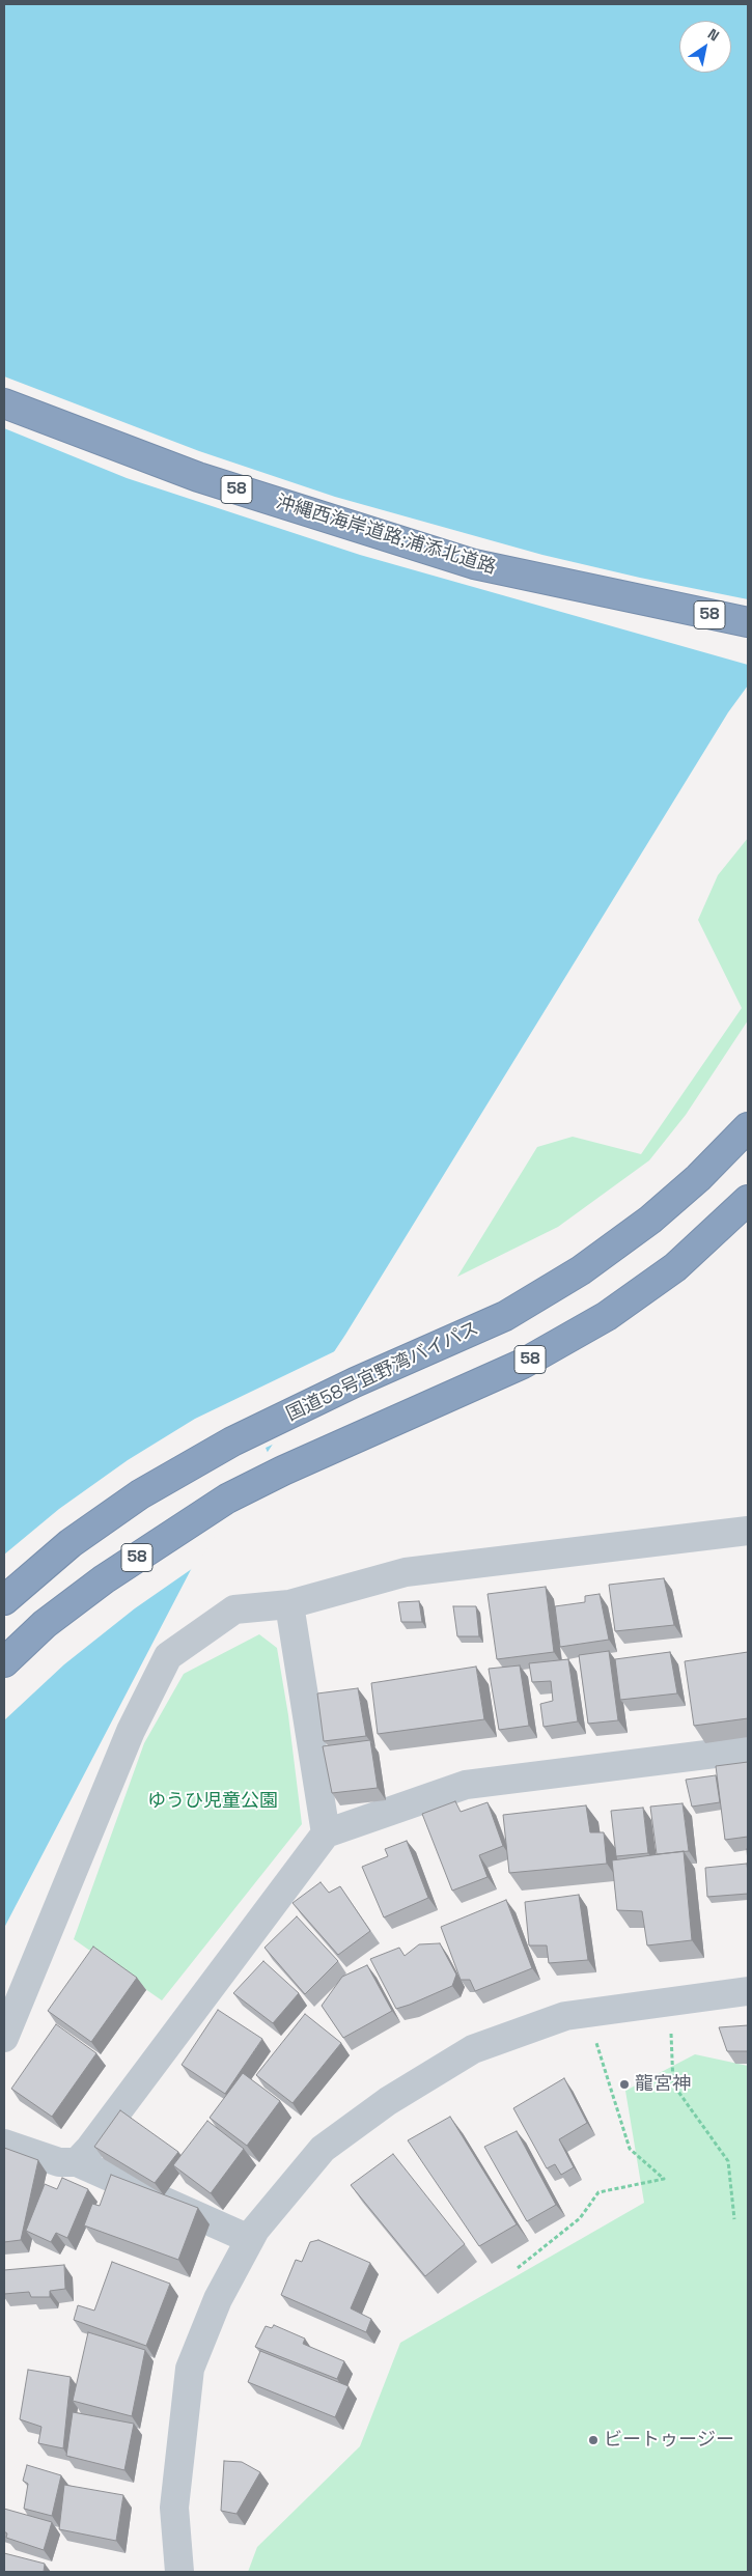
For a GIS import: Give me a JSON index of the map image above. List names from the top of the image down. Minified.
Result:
{"streets":{"highway":["58","沖縄西海岸道路;浦添北道路","国道58号宜野湾バイパス"]},"parks":["ゆうひ児童公園"],"places":["龍宮神","ビートゥージー"],"north":"top right"}
